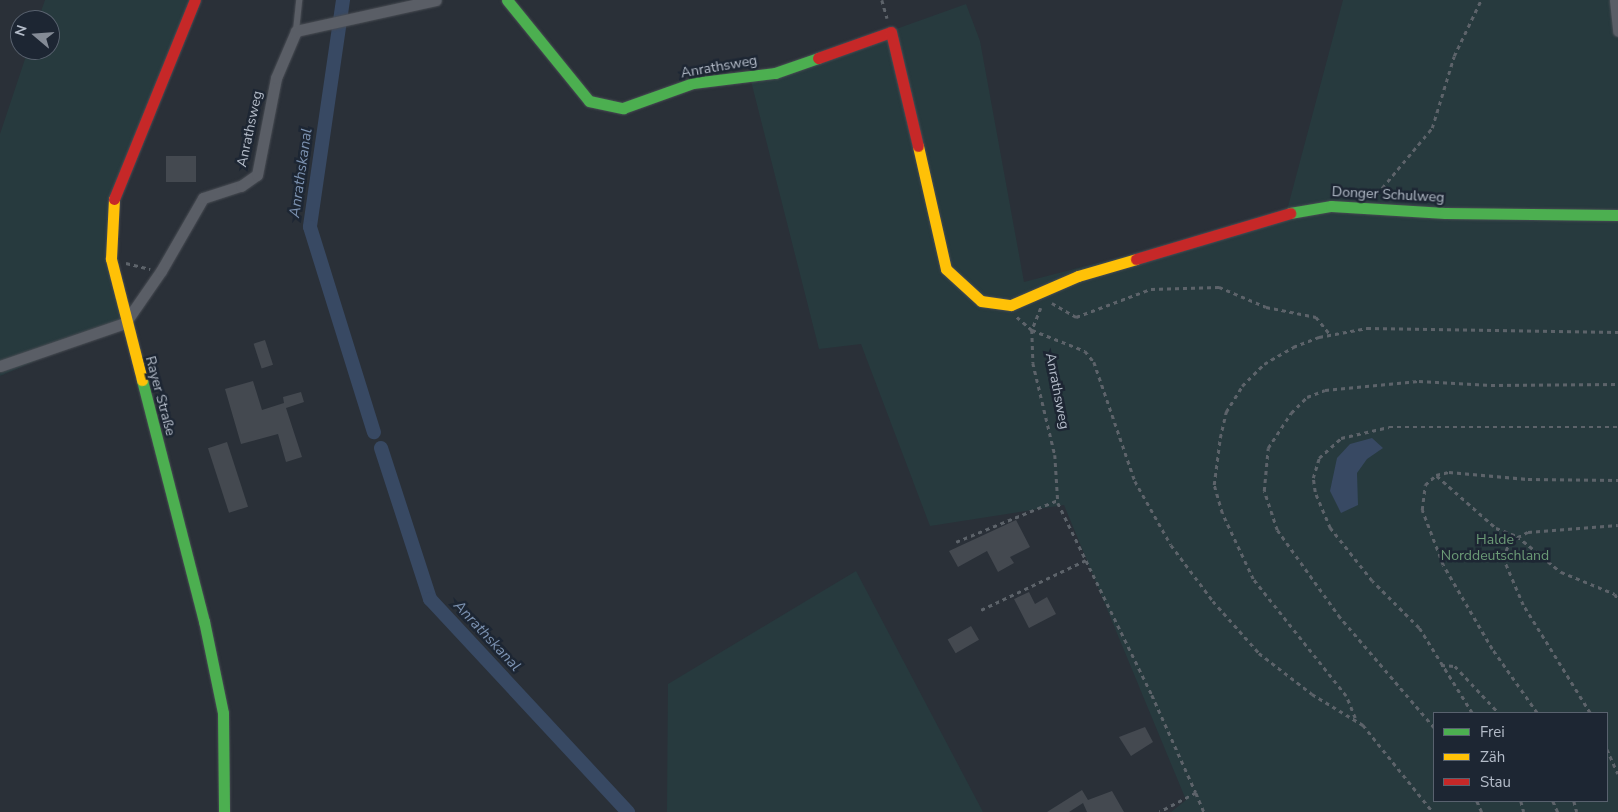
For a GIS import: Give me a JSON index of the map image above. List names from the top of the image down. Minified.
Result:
{"streets":{"street":["Anrathsweg","Donger Schulweg","Rayer Straße"]},"crossings":[["Anrathsweg","Donger Schulweg"],["Anrathsweg","Rayer Straße"]],"water":["Anrathskanal"],"parks":["Halde Norddeutschland"],"legend":["Frei","Zäh","Stau"],"north":"left"}
